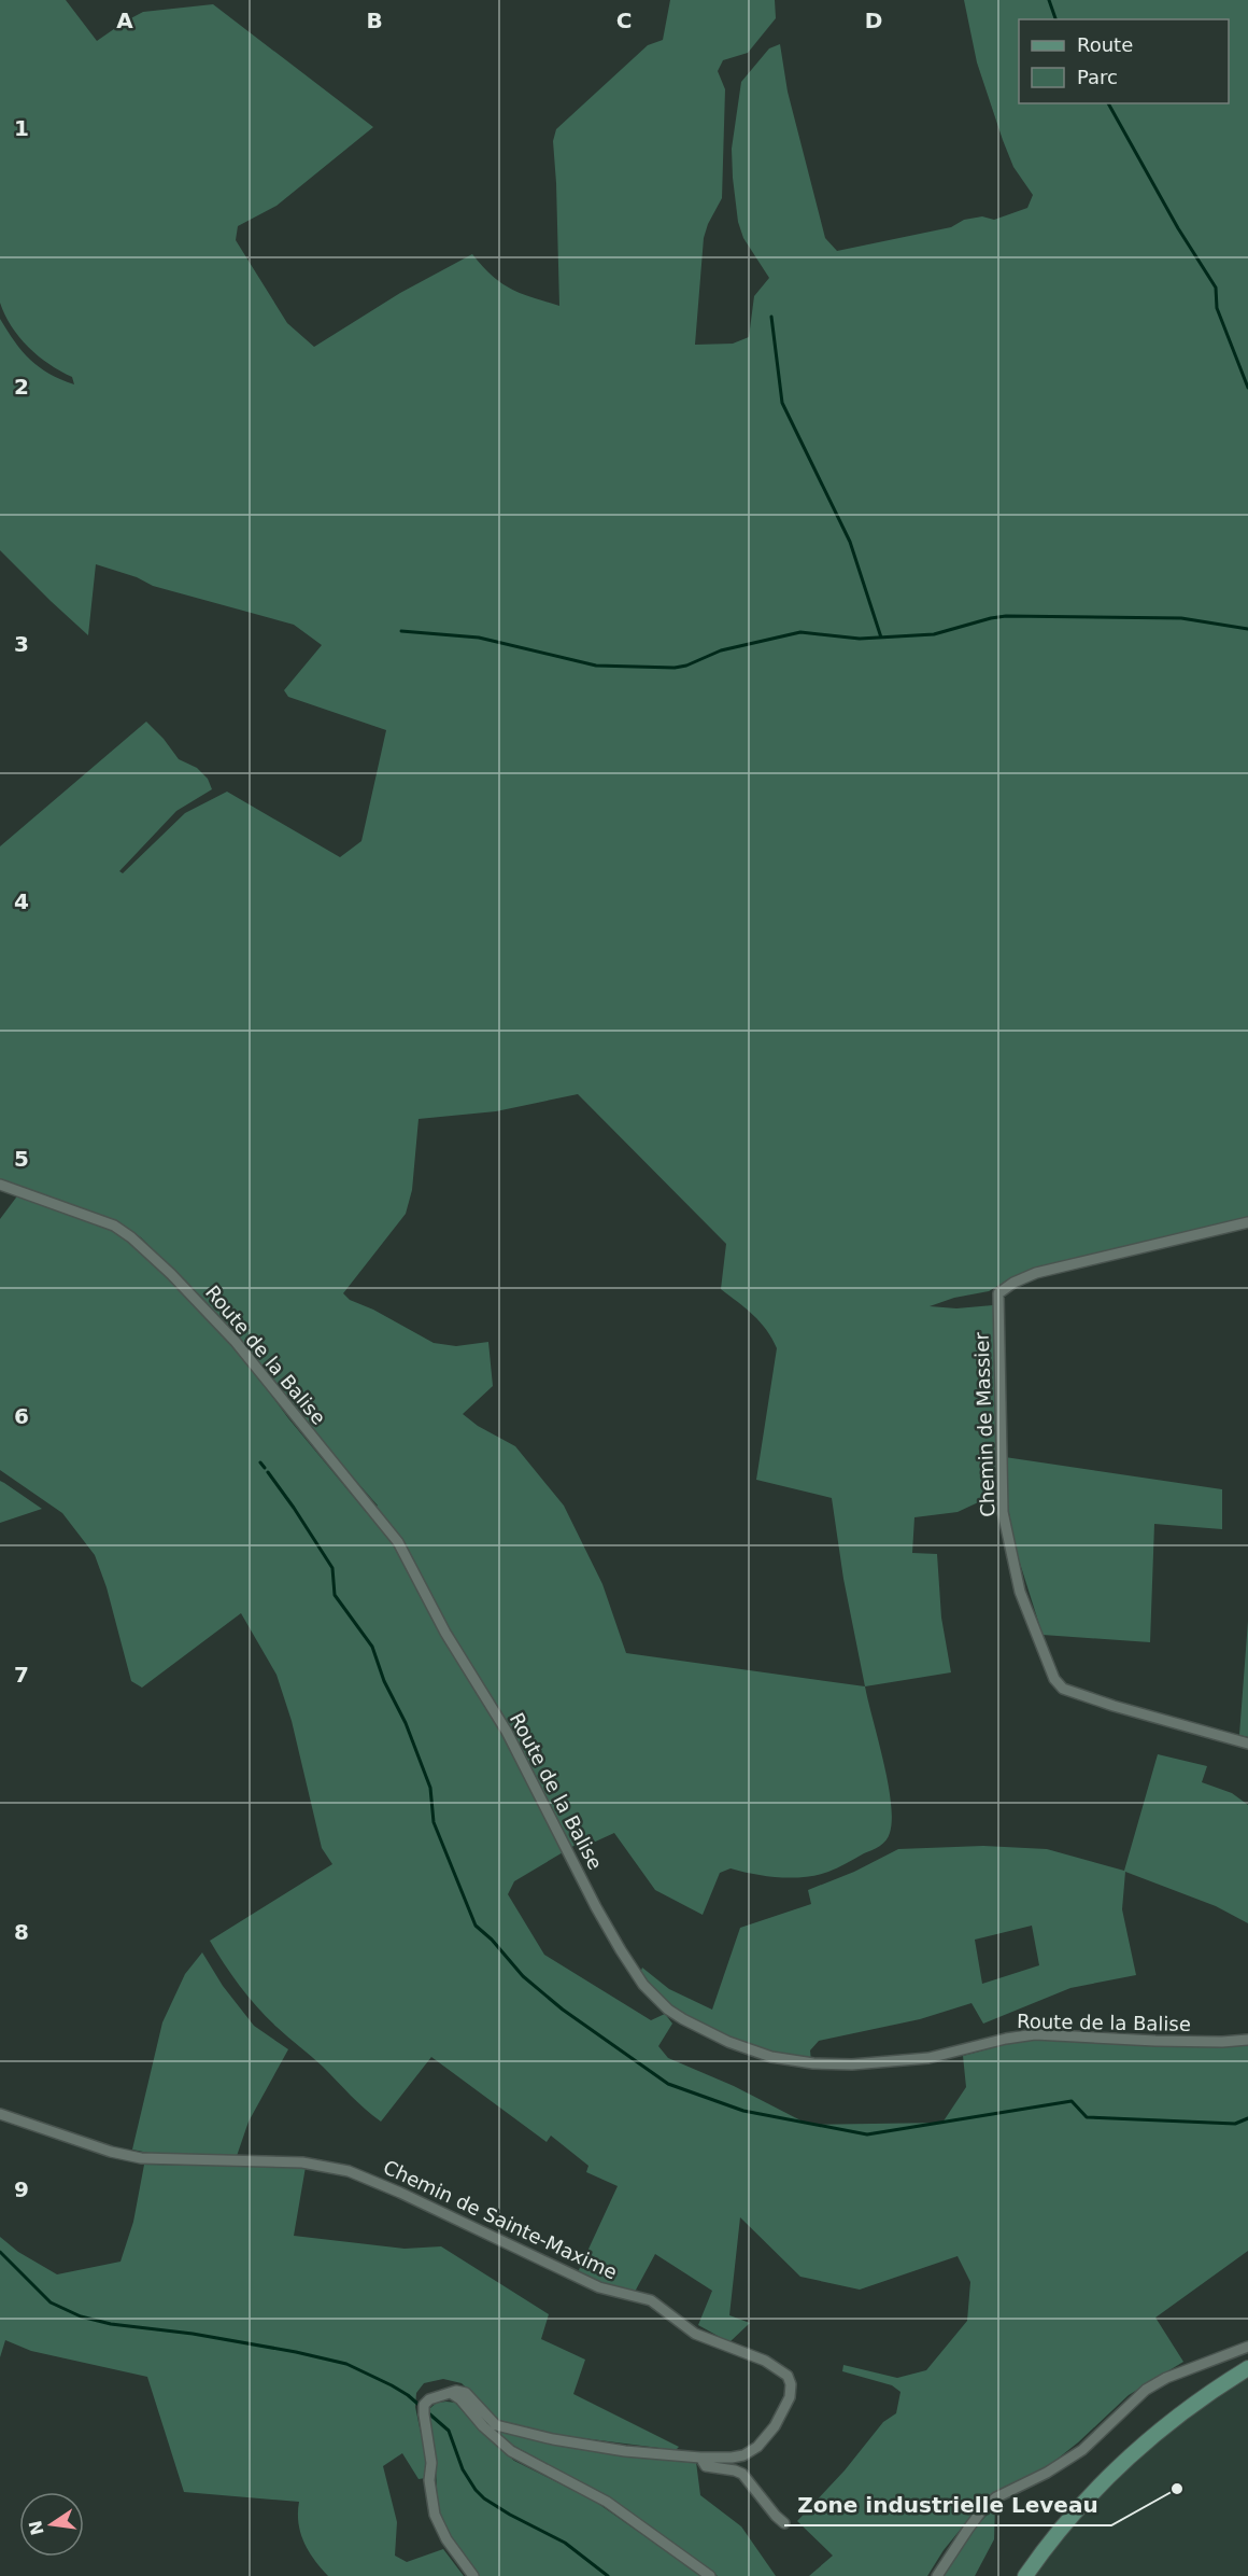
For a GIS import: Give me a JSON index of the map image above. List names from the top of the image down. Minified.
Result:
{"streets":{"street":["Route de la Balise","Chemin de Massier","Chemin de Sainte-Maxime"]},"places":["Zone industrielle Leveau"],"legend":["Route","Parc"],"north":"left","grid":{"columns":["A","B","C","D"],"rows":["1","2","3","4","5","6","7","8","9"]}}
